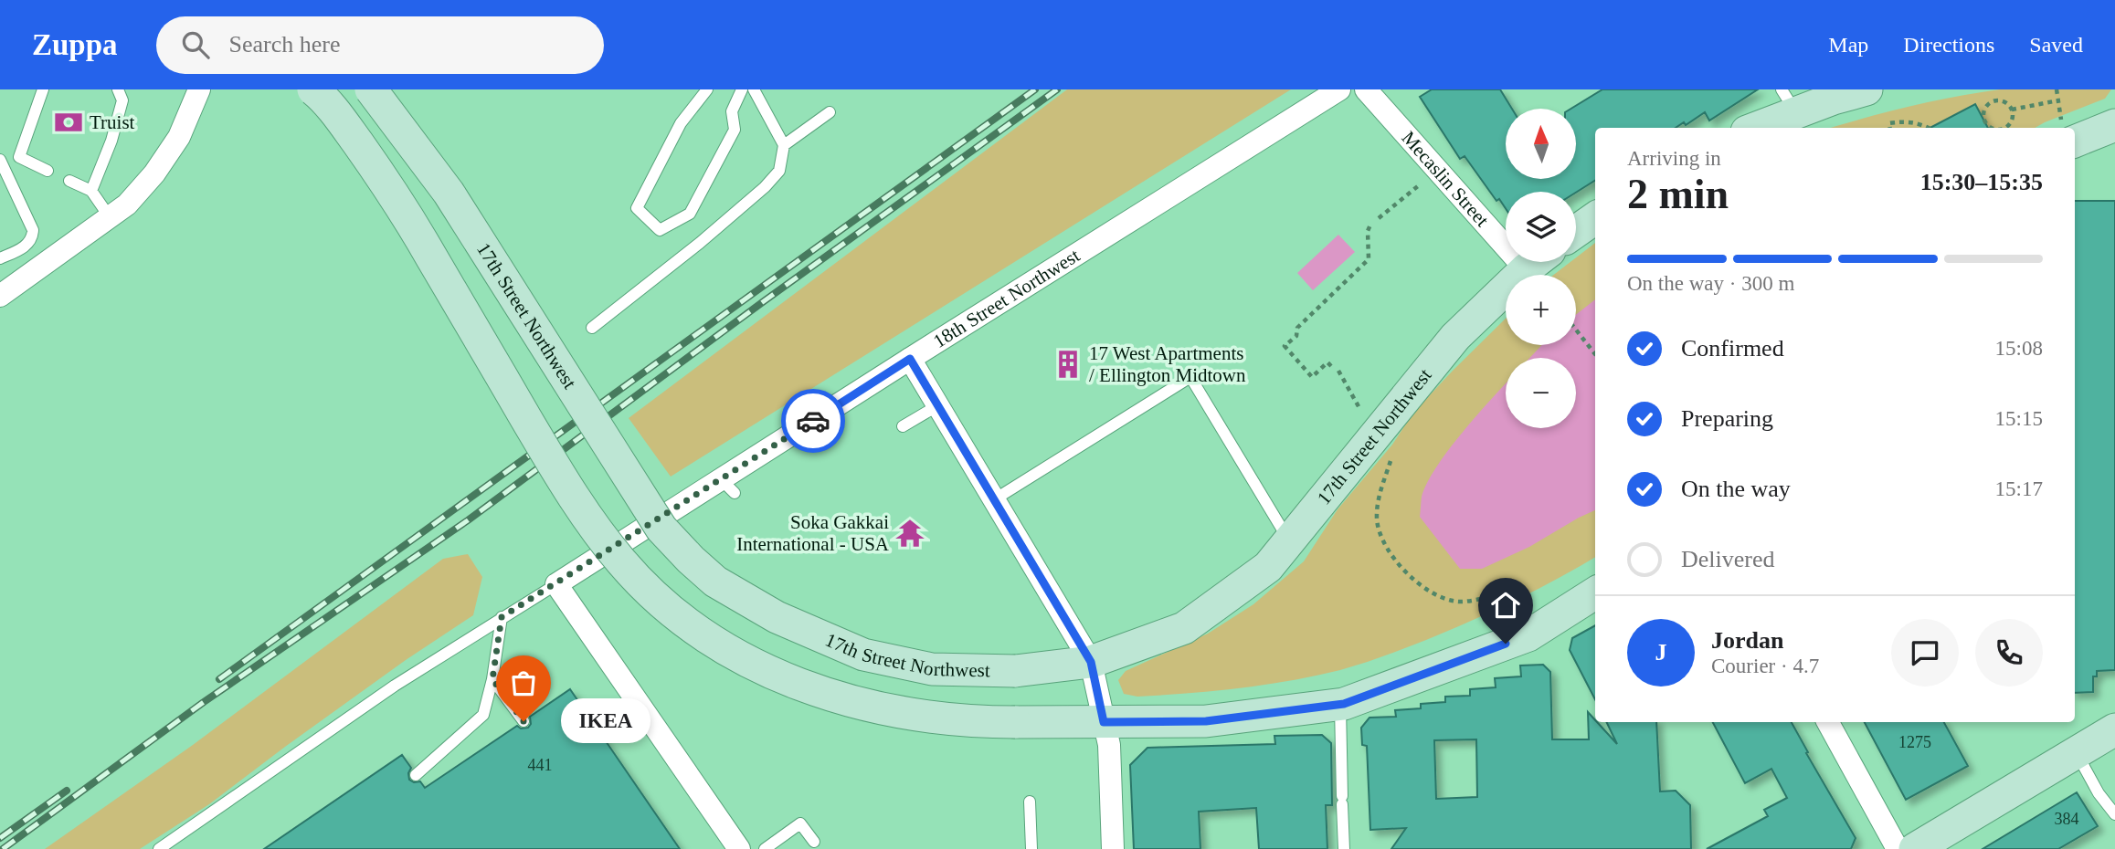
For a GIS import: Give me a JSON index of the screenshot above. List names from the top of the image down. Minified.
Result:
{"streets":{"main road":["17th Street Northwest"],"street":["Mecaslin Street","18th Street Northwest"]},"places":{"bank":["Truist"],"building":["17 West Apartments / Ellington Midtown"],"temple":["Soka Gakkai International - USA"],"other":["IKEA"]},"house_numbers":["1275","441","384"],"north":"top","page":{"header":"Zuppa","search":"Search here","nav":["Map","Directions","Saved"],"map_buttons":["+","−"],"heading":["2 min","Arriving in","15:30–15:35"],"panel":["Jordan","Courier · 4.7"],"bar":"On the way · 300 m","list":[["Confirmed","15:08"],["Preparing","15:15"],["On the way","15:17"],"Delivered"],"round":"J","bubble":"IKEA"}}
